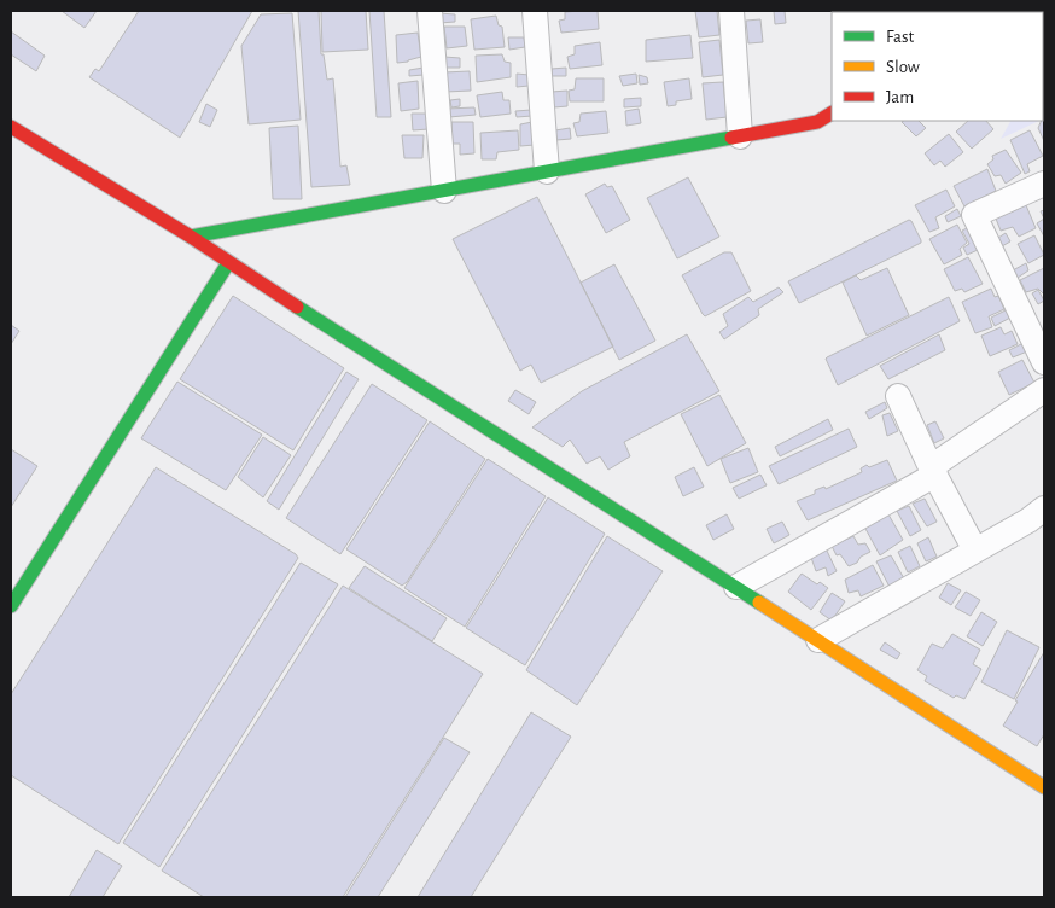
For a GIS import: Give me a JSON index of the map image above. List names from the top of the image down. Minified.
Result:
{"legend":["Fast","Slow","Jam"]}
